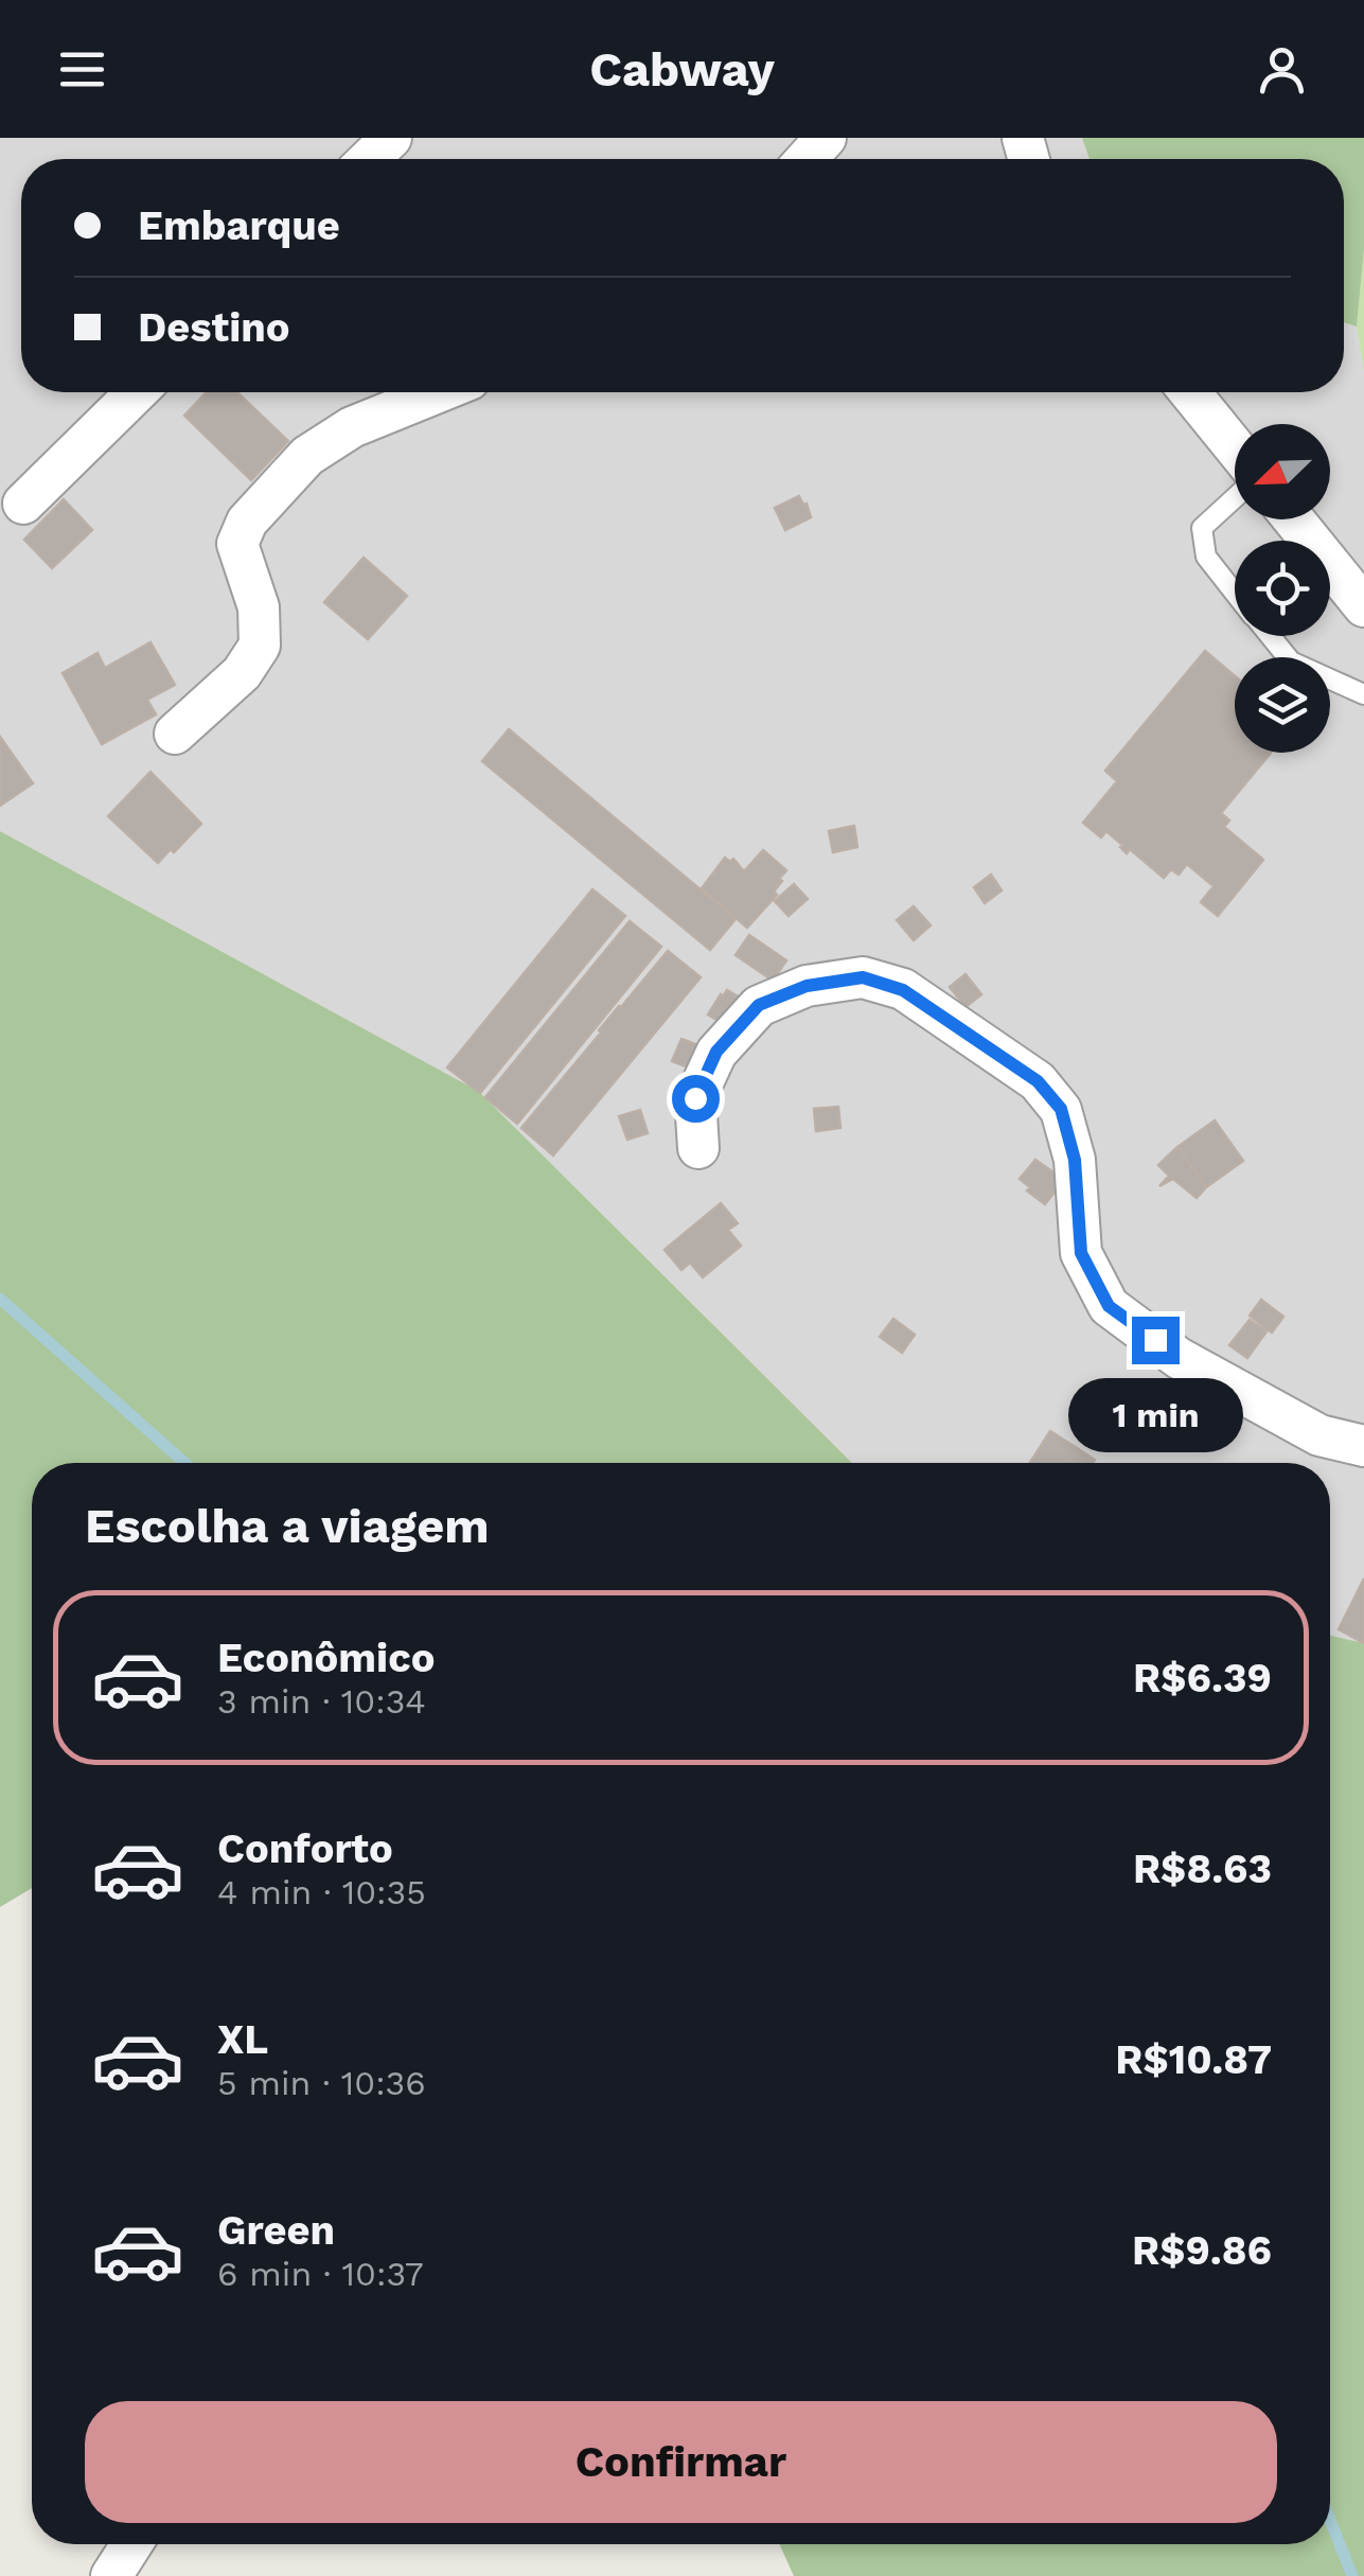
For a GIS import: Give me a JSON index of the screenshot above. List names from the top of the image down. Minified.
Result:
{"north":"bottom left","page":{"header":"Cabway","banner":["Embarque","Destino"],"bubble":"1 min","heading":"Escolha a viagem","list":[{"name":"Econômico","note":"3 min · 10:34","value":"R$6.39"},{"name":"Conforto","note":"4 min · 10:35","value":"R$8.63"},{"name":"XL","note":"5 min · 10:36","value":"R$10.87"},{"name":"Green","note":"6 min · 10:37","value":"R$9.86"}],"buttons":"Confirmar"}}
